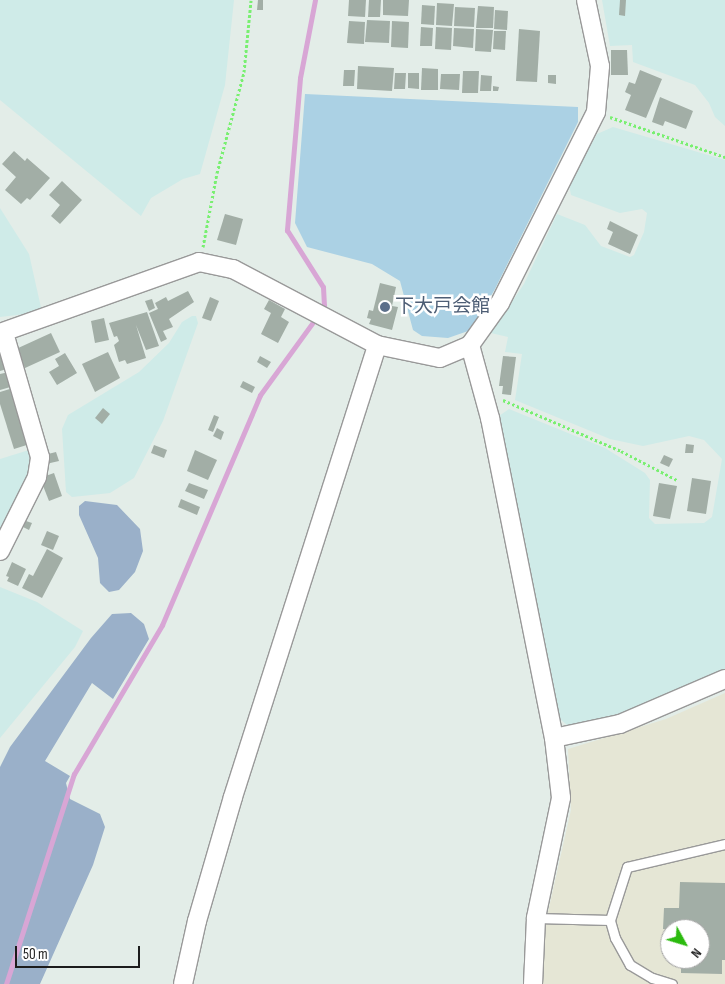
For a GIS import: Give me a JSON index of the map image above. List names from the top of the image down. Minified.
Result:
{"places":["下大戸会館"],"scale_bar":"50 m","north":"bottom right"}
